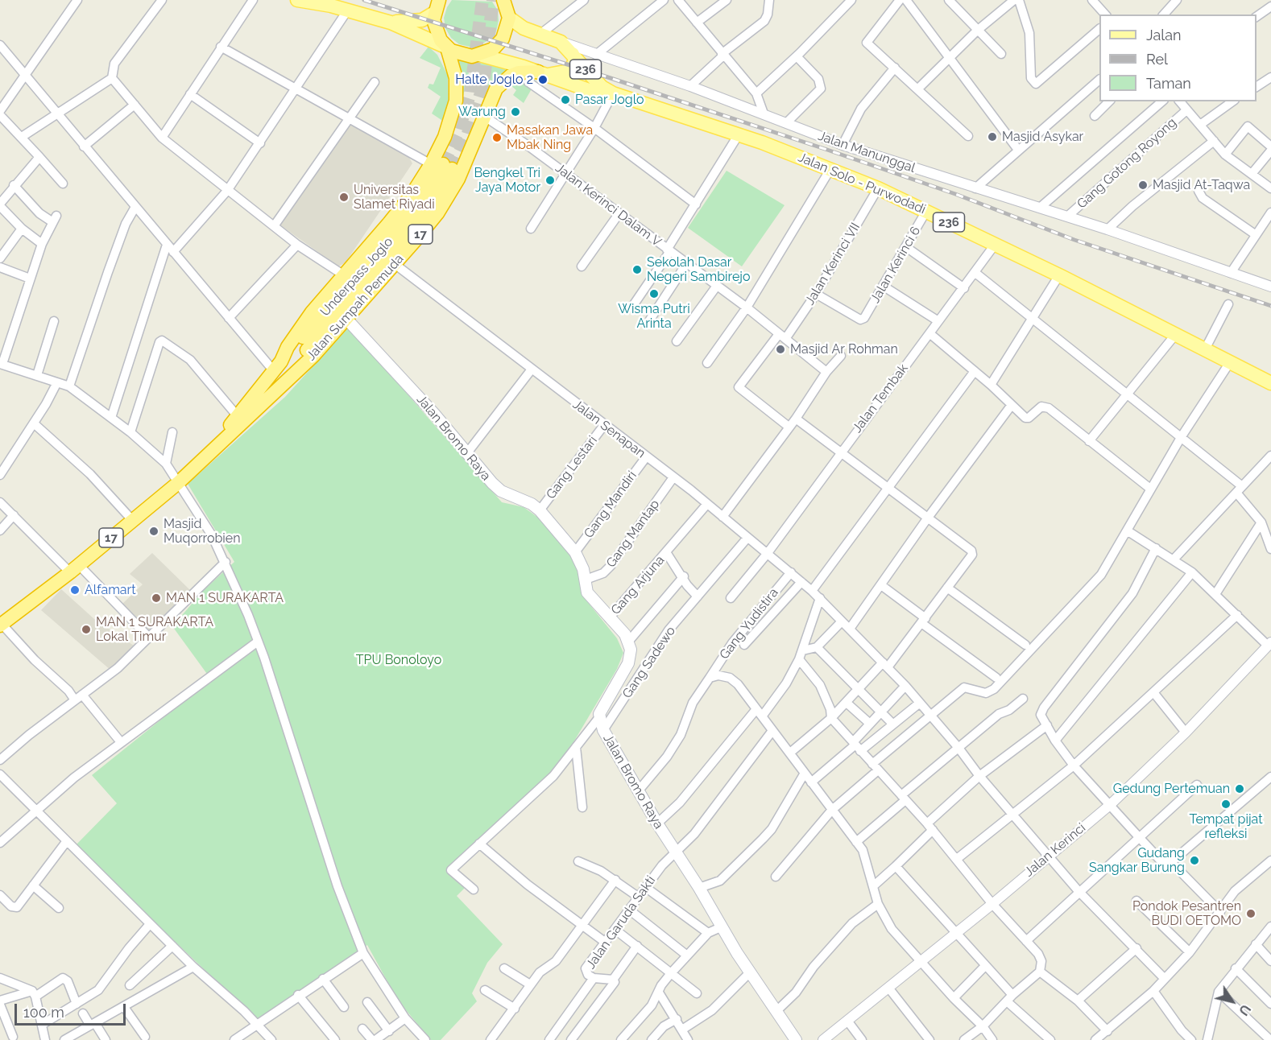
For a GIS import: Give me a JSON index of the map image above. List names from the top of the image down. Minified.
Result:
{"streets":{"highway":["17","Underpass Joglo","Jalan Sumpah Pemuda"],"main road":["236","Jalan Manunggal","Jalan Solo - Purwodadi","Jalan Bromo Raya"],"street":["Gang Gotong Royong","Jalan Kerinci Dalam V","Jalan Kerinci VII","Jalan Kerinci 6","Jalan Tembak","Jalan Senapan","Gang Lestari","Gang Mandiri","Gang Mantap","Gang Arjuna","Gang Yudistira","Gang Sadewo","Jalan Kerinci","Jalan Garuda Sakti"]},"crossings":[["236","Jalan Solo - Purwodadi"],["236","Jalan Sumpah Pemuda"],["Jalan Manunggal","Gang Gotong Royong"],["Jalan Manunggal","Jalan Solo - Purwodadi"],["Jalan Solo - Purwodadi","Jalan Kerinci VII"],["Jalan Solo - Purwodadi","Jalan Kerinci 6"],["Jalan Solo - Purwodadi","Jalan Sumpah Pemuda"],["Jalan Solo - Purwodadi","Jalan Tembak"],["Jalan Kerinci Dalam V","Jalan Kerinci VII"],["Jalan Kerinci Dalam V","Jalan Sumpah Pemuda"],["17","Jalan Sumpah Pemuda"],["Jalan Kerinci VII","Jalan Kerinci 6"],["Underpass Joglo","Jalan Sumpah Pemuda"],["Jalan Sumpah Pemuda","Jalan Senapan"],["Jalan Sumpah Pemuda","Jalan Bromo Raya"],["Jalan Tembak","Jalan Senapan"],["Jalan Senapan","Gang Lestari"],["Jalan Senapan","Gang Mandiri"],["Jalan Senapan","Gang Mantap"],["Jalan Senapan","Gang Arjuna"],["Jalan Senapan","Gang Yudistira"],["Jalan Senapan","Gang Sadewo"],["Jalan Senapan","Jalan Kerinci"],["Jalan Bromo Raya","Gang Lestari"],["Jalan Bromo Raya","Gang Mandiri"],["Jalan Bromo Raya","Gang Mantap"],["Jalan Bromo Raya","Gang Arjuna"],["Jalan Bromo Raya","Gang Yudistira"],["Jalan Bromo Raya","Gang Sadewo"],["Jalan Bromo Raya","Jalan Garuda Sakti"]],"parks":["TPU Bonoloyo"],"places":["Halte Joglo 2","Pasar Joglo","Warung","Masjid Asykar","Masakan Jawa Mbak Ning","Bengkel Tri Jaya Motor","Masjid At-Taqwa","Universitas Slamet Riyadi","Sekolah Dasar Negeri Sambirejo","Wisma Putri Arinta","Masjid Ar Rohman","Masjid Muqorrobien","Alfamart","MAN 1 SURAKARTA","MAN 1 SURAKARTA Lokal Timur","Gedung Pertemuan","Tempat pijat refleksi","Gudang Sangkar Burung","Pondok Pesantren BUDI OETOMO"],"legend":["Jalan","Rel","Taman"],"scale_bar":"100 m","north":"bottom right"}
